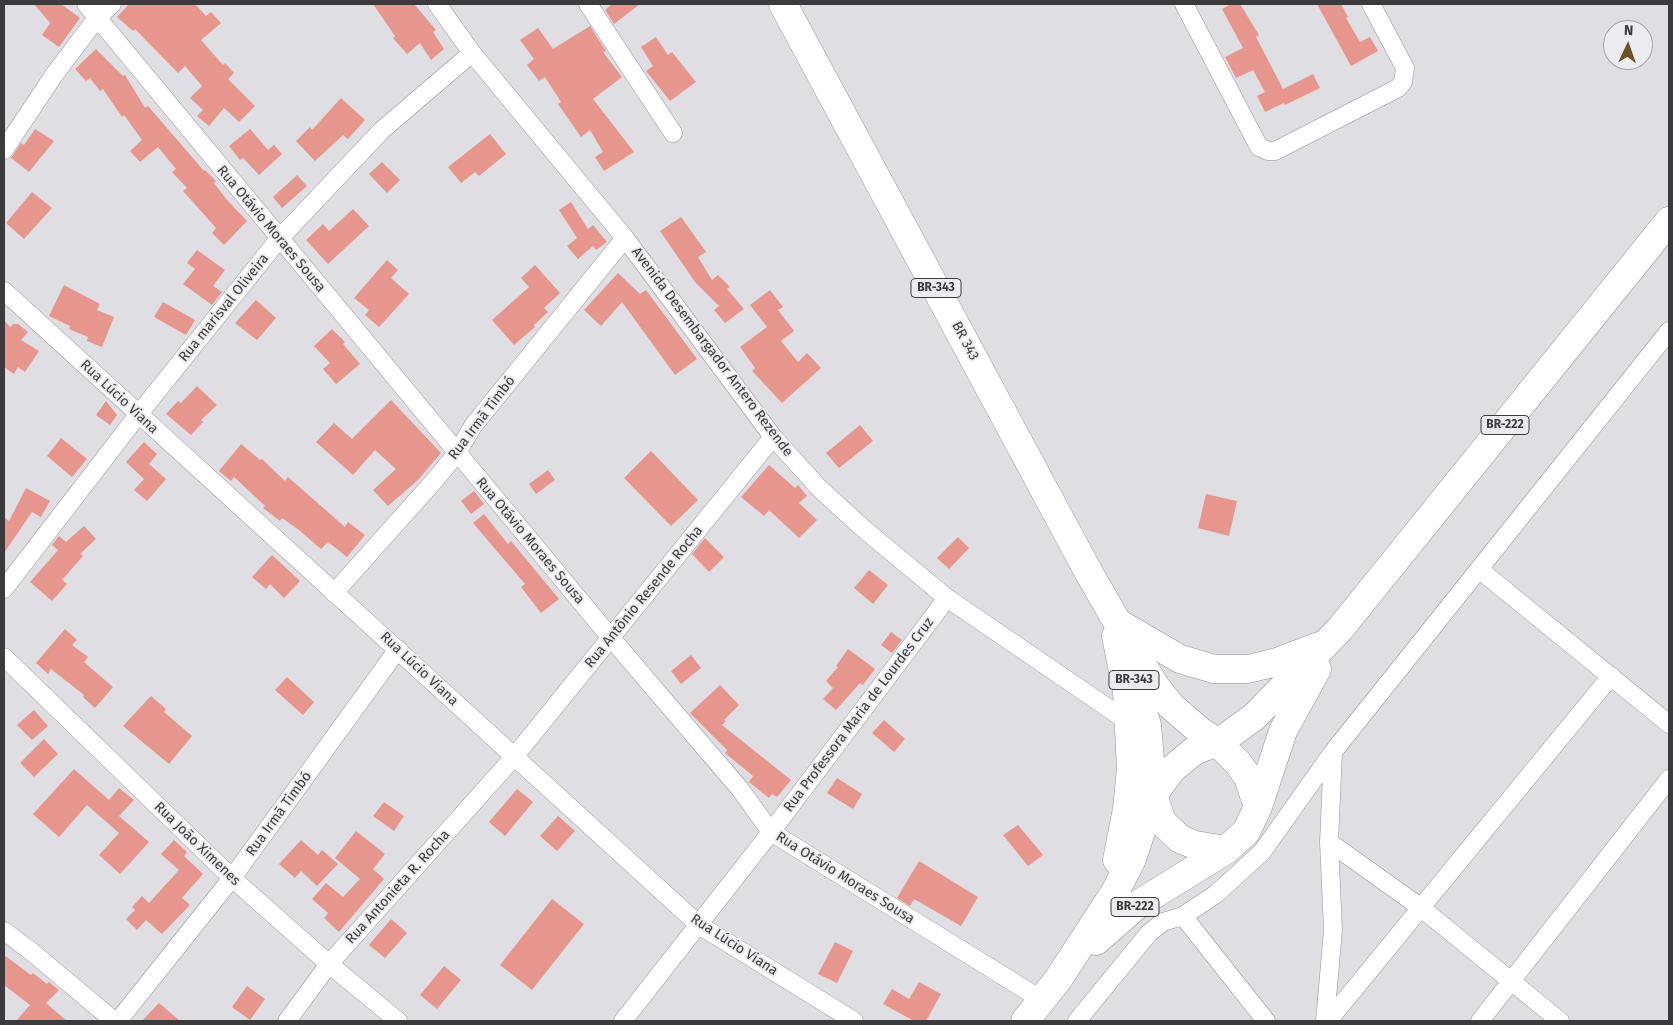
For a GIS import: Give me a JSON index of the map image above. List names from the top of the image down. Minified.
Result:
{"streets":{"main road":["BR-343","BR 343","BR-222"],"street":["Rua Otávio Moraes Sousa","Rua marisval Oliveira","Avenida Desembargador Antero Rezende","Rua Lúcio Viana","Rua Irmã Timbó","Rua Antônio Resende Rocha","Rua Professora Maria de Lourdes Cruz","Rua João Ximenes","Rua Antonieta R. Rocha"]},"crossings":[["Rua Otávio Moraes Sousa","Rua marisval Oliveira"],["Rua Otávio Moraes Sousa","Rua Irmã Timbó"],["Rua Otávio Moraes Sousa","BR-222"],["Rua Otávio Moraes Sousa","Rua Antônio Resende Rocha"],["Rua Otávio Moraes Sousa","Rua Professora Maria de Lourdes Cruz"],["BR-343","BR 343"],["BR-343","BR-222"],["Rua marisval Oliveira","Avenida Desembargador Antero Rezende"],["Rua marisval Oliveira","Rua Lúcio Viana"],["Avenida Desembargador Antero Rezende","Rua Irmã Timbó"],["Avenida Desembargador Antero Rezende","Rua Antônio Resende Rocha"],["Avenida Desembargador Antero Rezende","Rua Professora Maria de Lourdes Cruz"],["Rua Lúcio Viana","Rua Irmã Timbó"],["Rua Lúcio Viana","Rua Antônio Resende Rocha"],["Rua Lúcio Viana","Rua Professora Maria de Lourdes Cruz"],["Rua Lúcio Viana","Rua Antonieta R. Rocha"],["Rua Irmã Timbó","Rua João Ximenes"],["Rua Antônio Resende Rocha","Rua Antonieta R. Rocha"],["Rua João Ximenes","Rua Antonieta R. Rocha"]],"north":"top"}
